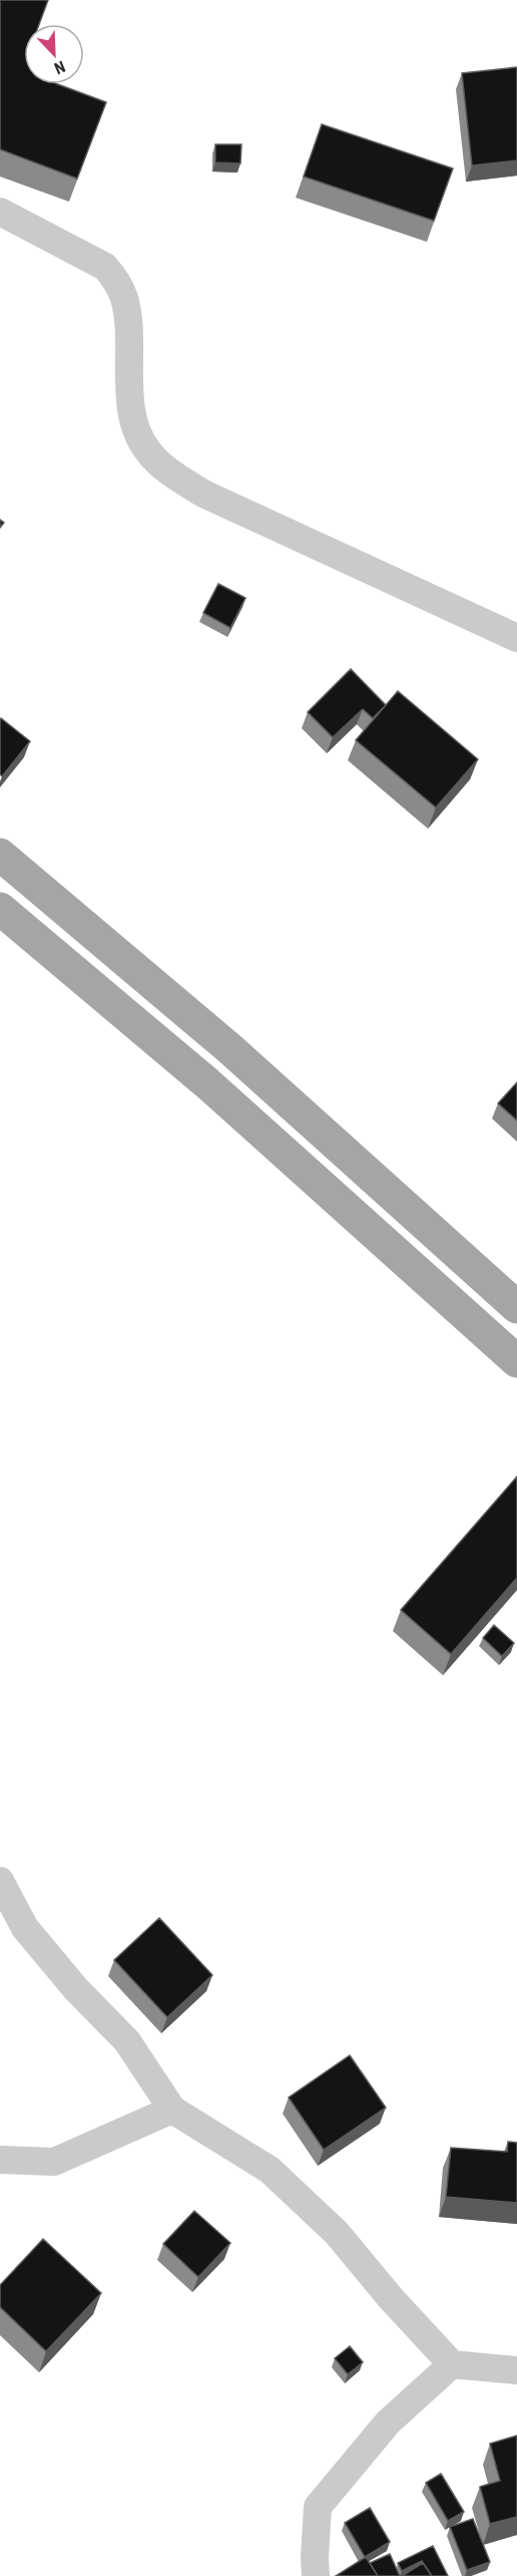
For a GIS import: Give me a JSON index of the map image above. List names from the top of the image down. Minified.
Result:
{"north":"bottom right"}
